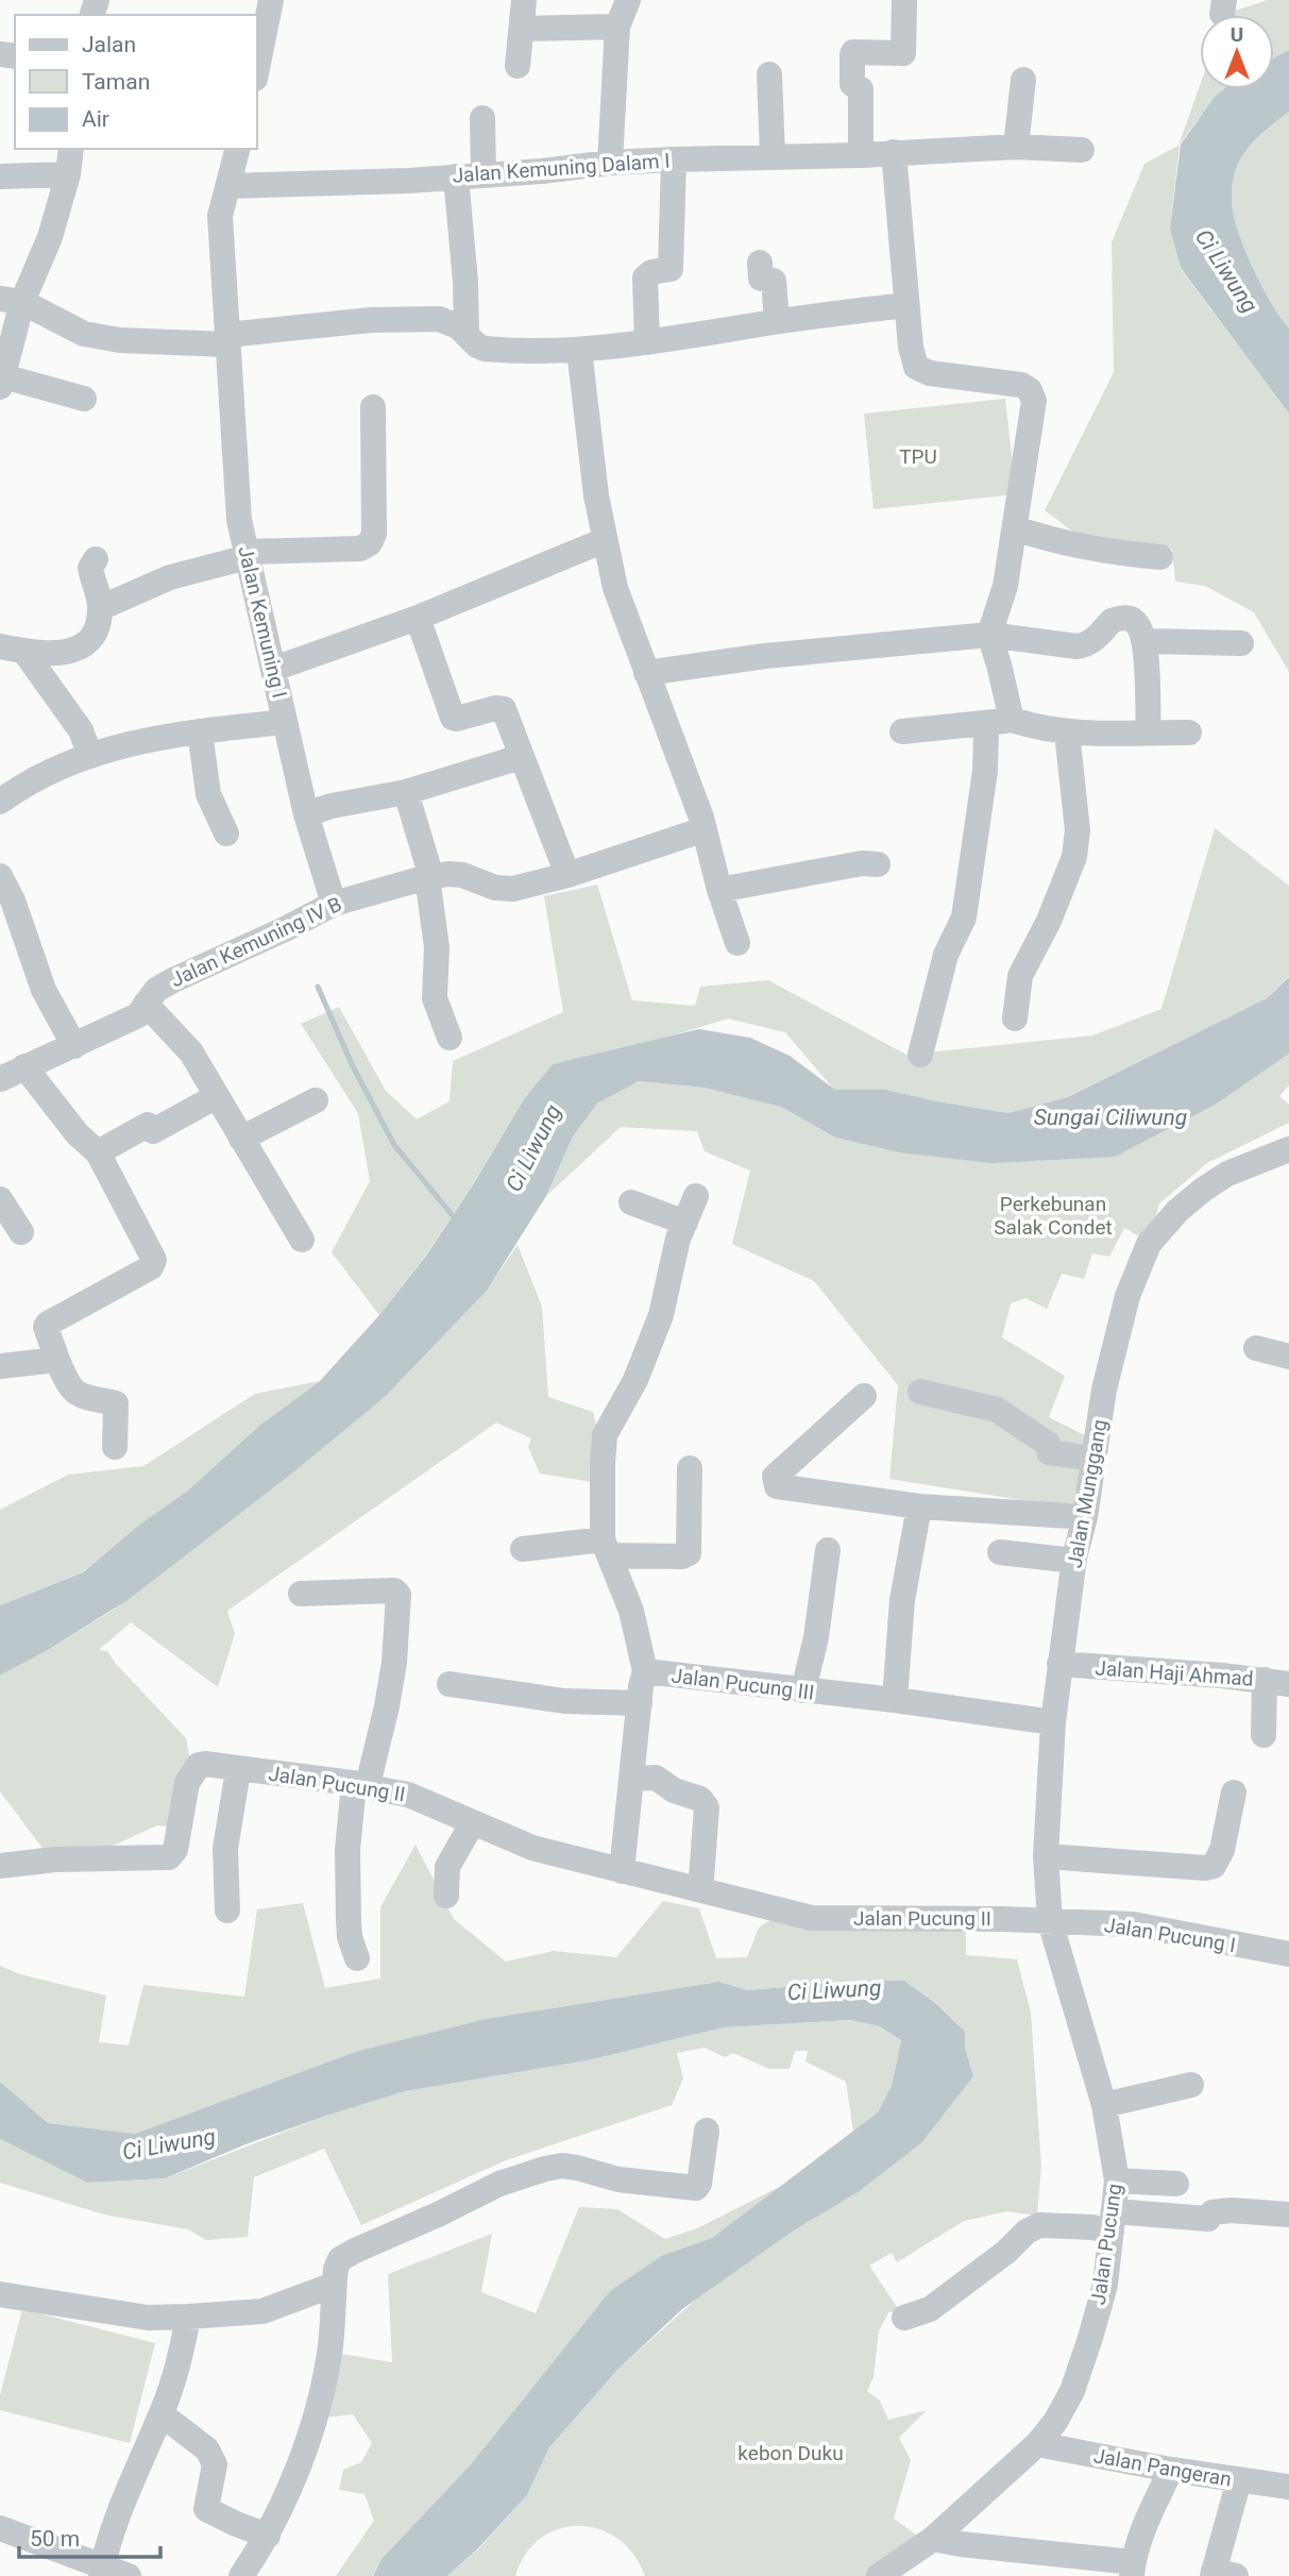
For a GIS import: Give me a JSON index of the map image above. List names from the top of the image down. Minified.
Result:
{"streets":{"street":["Jalan Kemuning Dalam I","Jalan Kemuning I","Jalan Kemuning IV B","Jalan Munggang","Jalan Haji Ahmad","Jalan Pucung III","Jalan Pucung II","Jalan Pucung I","Jalan Pucung","Jalan Pangeran"]},"crossings":[["Jalan Kemuning Dalam I","Jalan Kemuning I"],["Jalan Kemuning I","Jalan Kemuning IV B"],["Jalan Munggang","Jalan Haji Ahmad"],["Jalan Munggang","Jalan Pucung III"],["Jalan Munggang","Jalan Pucung II"],["Jalan Munggang","Jalan Pucung I"],["Jalan Munggang","Jalan Pucung"],["Jalan Pucung II","Jalan Pucung I"],["Jalan Pucung II","Jalan Pucung"],["Jalan Pucung I","Jalan Pucung"],["Jalan Pucung","Jalan Pangeran"]],"water":["Ci Liwung","Sungai Ciliwung"],"parks":["TPU","Perkebunan Salak Condet","kebon Duku"],"legend":["Jalan","Taman","Air"],"scale_bar":"50 m","north":"top"}
